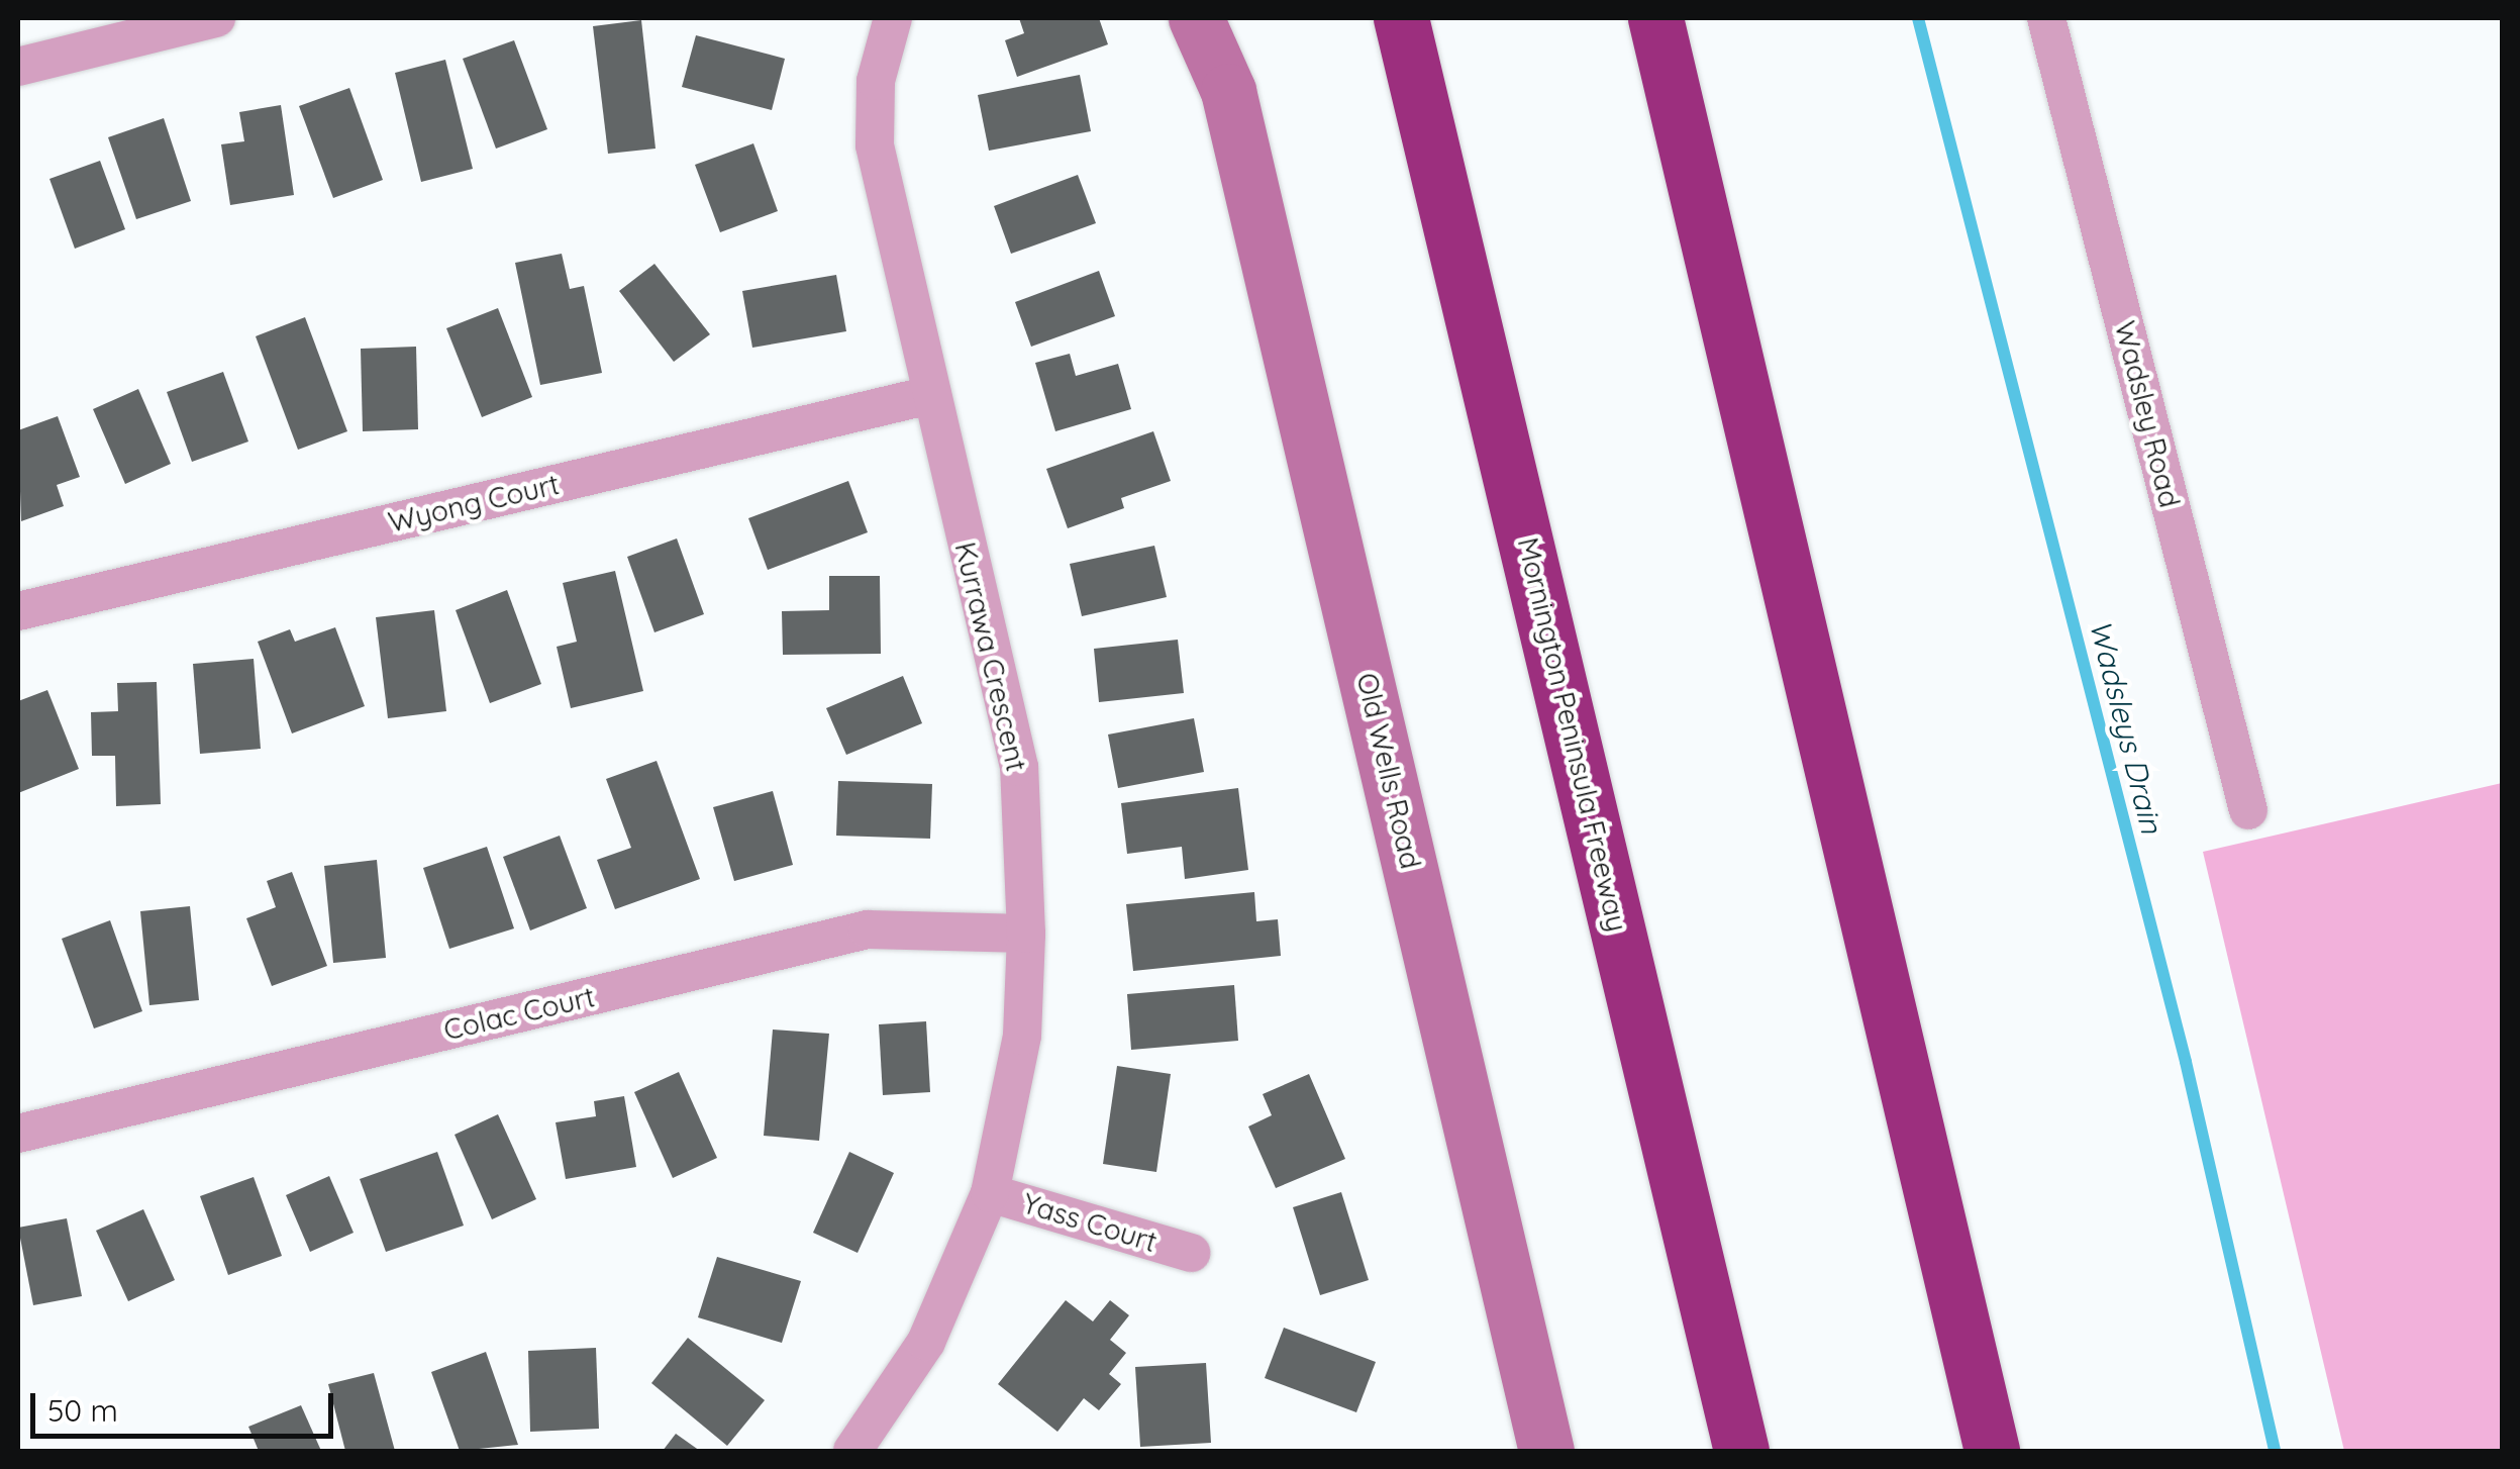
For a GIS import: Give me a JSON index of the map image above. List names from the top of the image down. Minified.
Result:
{"streets":{"highway":["Mornington Peninsula Freeway"],"street":["Wadsley Road","Wyong Court","Kurrawa Crescent","Old Wells Road","Colac Court","Yass Court"]},"crossings":[["Wyong Court","Kurrawa Crescent"],["Kurrawa Crescent","Colac Court"],["Kurrawa Crescent","Yass Court"]],"water":["Wadsleys Drain"],"scale_bar":"50 m"}
